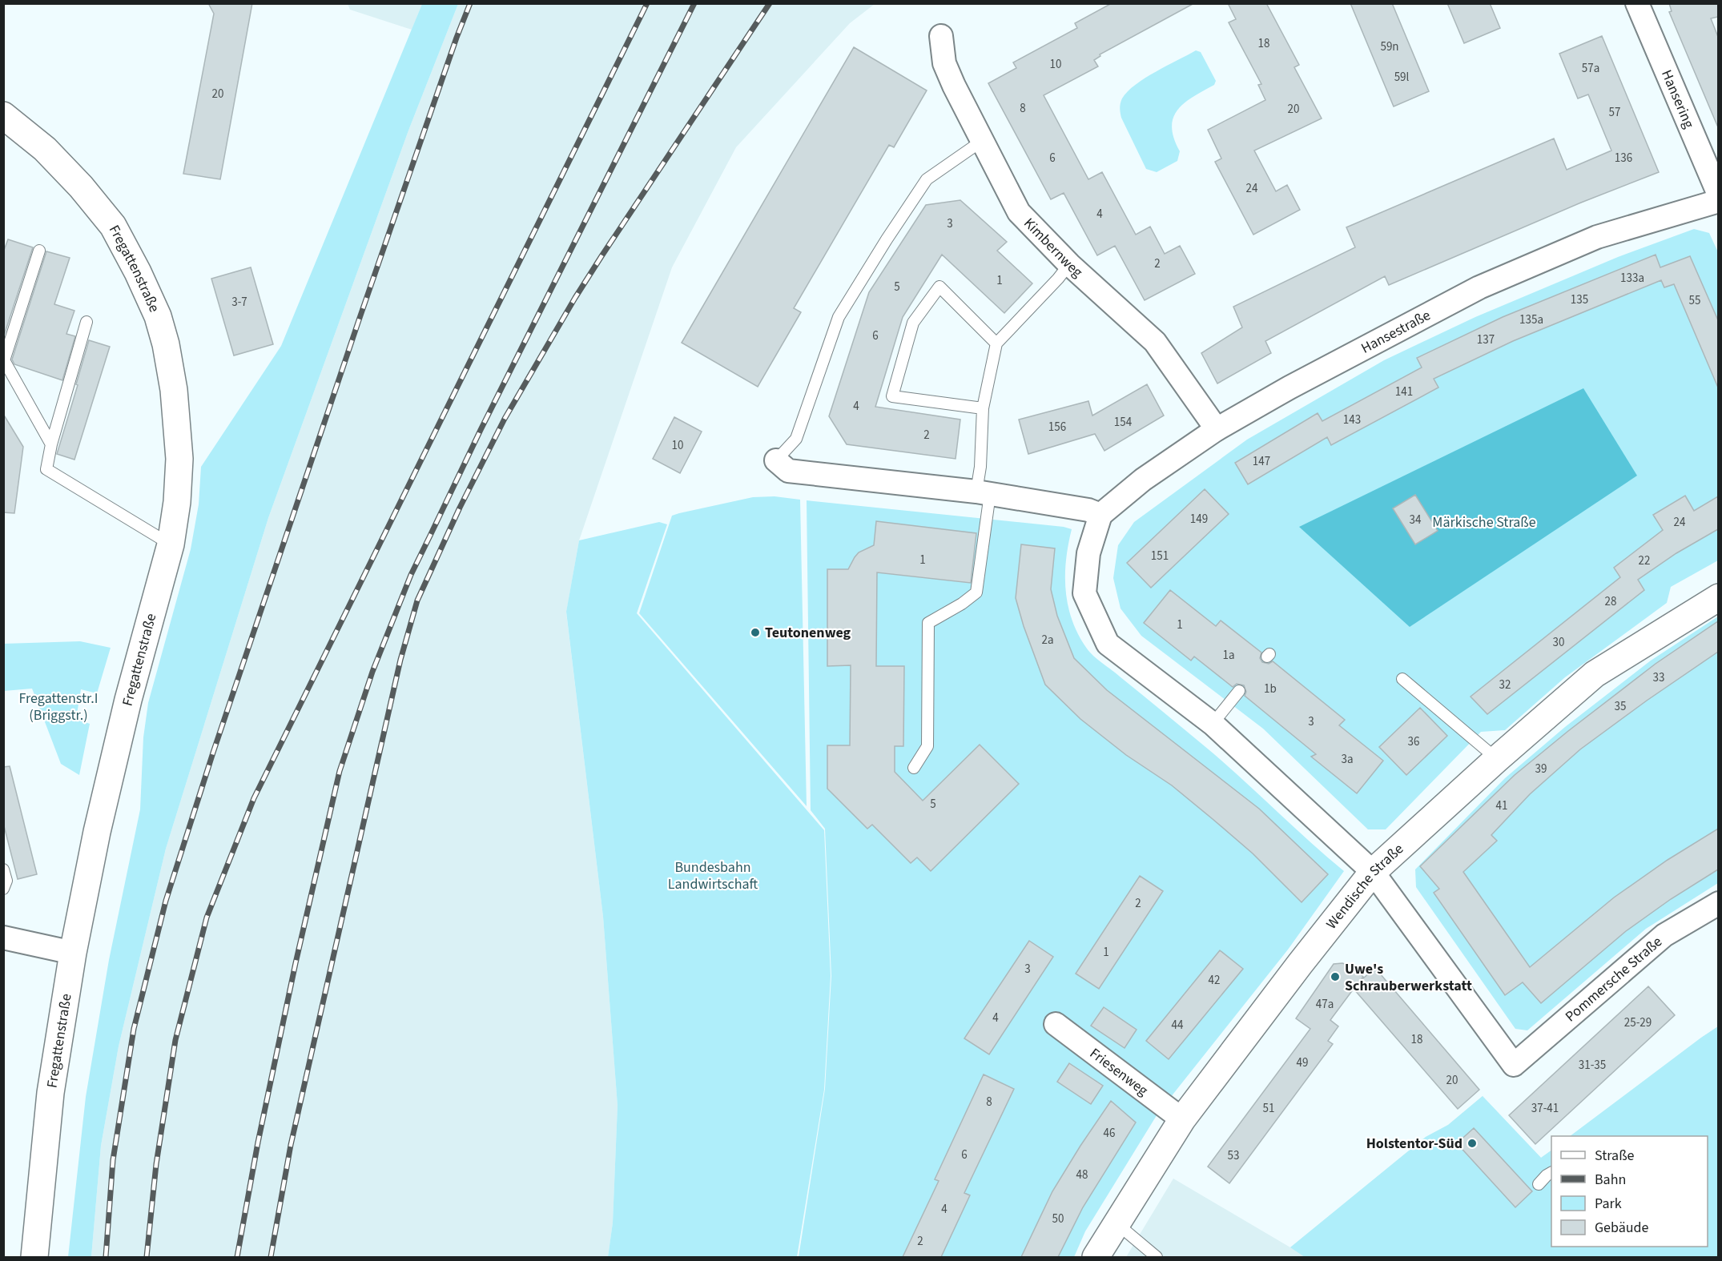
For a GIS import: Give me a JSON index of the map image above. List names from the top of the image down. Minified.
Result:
{"streets":{"street":["Hansering","Kimbernweg","Fregattenstraße","Hansestraße","Wendische Straße","Pommersche Straße","Friesenweg"]},"crossings":[["Kimbernweg","Hansestraße"],["Wendische Straße","Pommersche Straße"],["Wendische Straße","Friesenweg"]],"parks":["Märkische Straße","Fregattenstr.I (Briggstr.)","Bundesbahn Landwirtschaft"],"places":["Teutonenweg","Uwe's Schrauberwerkstatt","Holstentor-Süd"],"house_numbers":["18","59n","10","57a","59l","20","8","20","57","6","136","24","4","3","2","133a","1","5","135","55","3-7","135a","6","137","141","4","143","154","156","2","10","147","149","34","24","151","1","22","28","1","2a","30","1a","33","32","1b","35","3","36","3a","39","5","41","2","1","3","42","47a","4","25-29","44","18","49","31-35","20","8","51","37-41","46","6","53","48","4","50","2"],"legend":["Straße","Bahn","Park","Gebäude"]}
